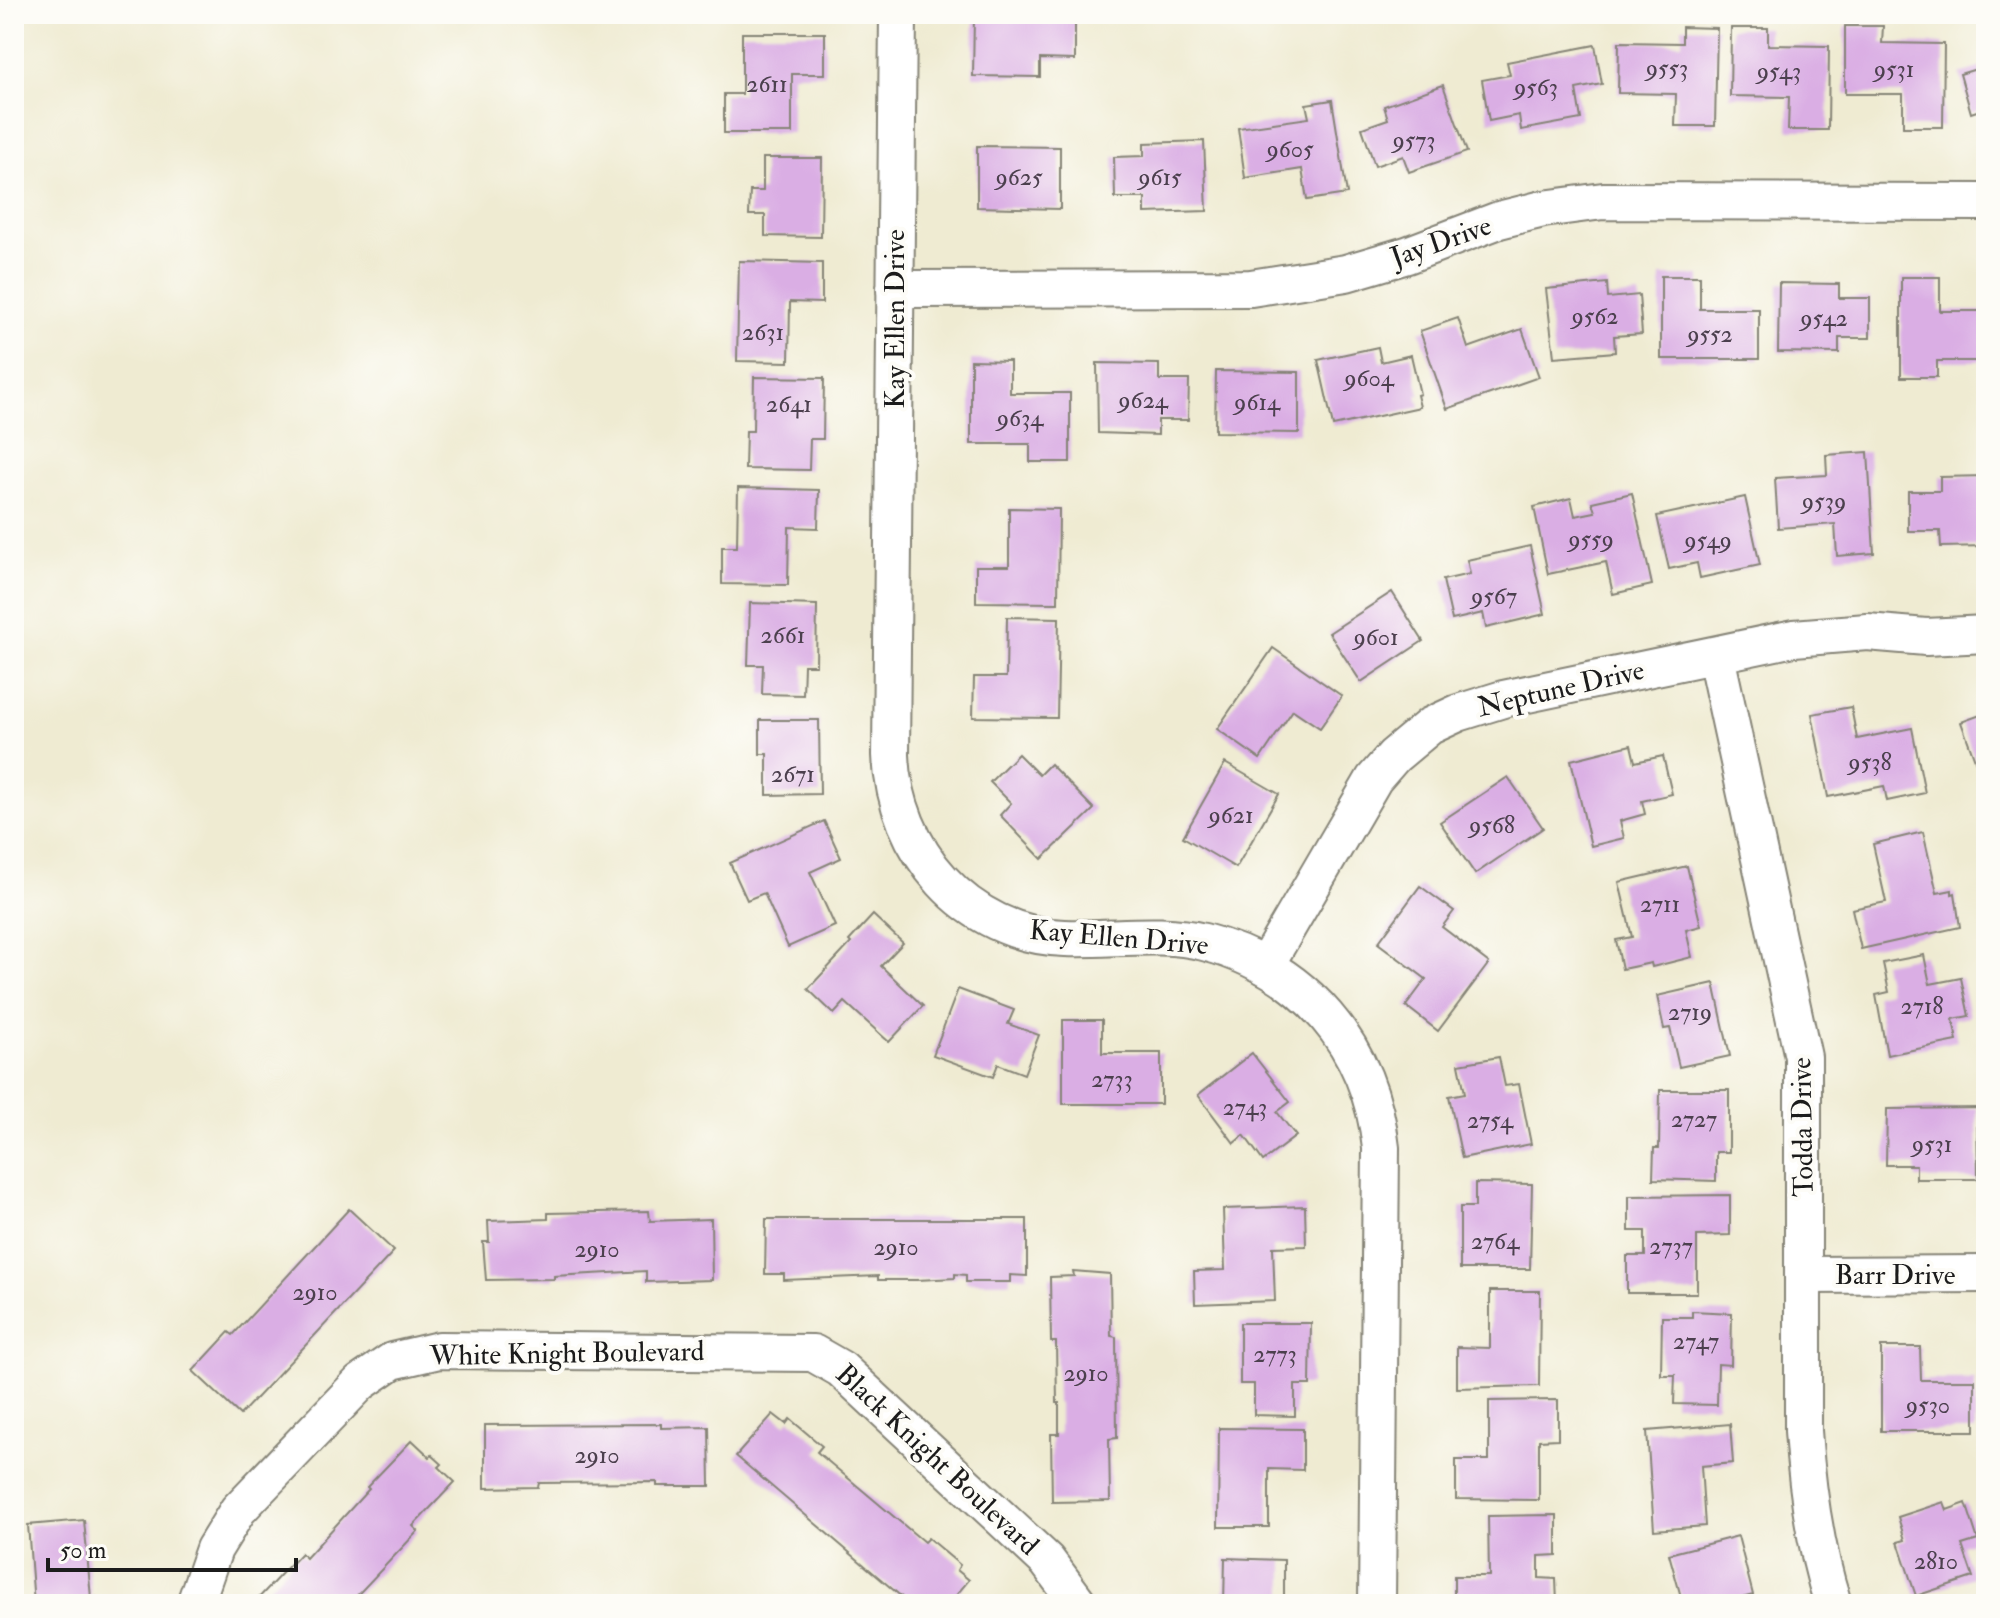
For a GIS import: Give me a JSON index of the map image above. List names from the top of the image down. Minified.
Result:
{"streets":{"street":["Jay Drive","Kay Ellen Drive","Neptune Drive","Todda Drive","Barr Drive","White Knight Boulevard","Black Knight Boulevard"]},"crossings":[["Jay Drive","Kay Ellen Drive"],["Kay Ellen Drive","Neptune Drive"],["Neptune Drive","Todda Drive"],["Todda Drive","Barr Drive"],["White Knight Boulevard","Black Knight Boulevard"]],"house_numbers":["9553","9531","9543","2611","9563","9573","9605","9625","9615","9562","9542","2631","9552","9604","9624","9614","2641","9634","9539","9559","9549","9567","2661","9601","9538","2671","9621","9568","2711","2718","2719","2733","2743","2727","2754","9531","2764","2737","2910","2910","2910","2747","2773","2910","9530","2910","2810"],"scale_bar":"50 m"}
